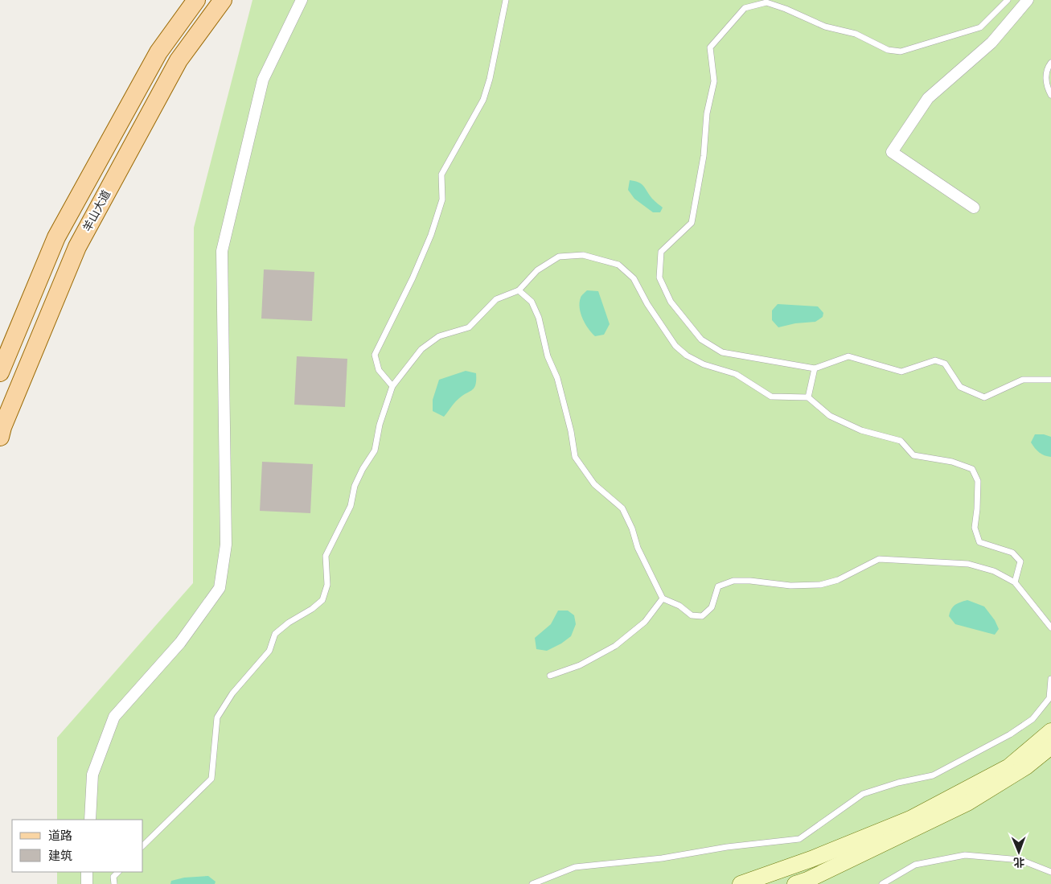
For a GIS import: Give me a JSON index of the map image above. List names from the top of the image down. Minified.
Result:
{"streets":{"main road":["羊山大道"]},"legend":["道路","建筑"],"north":"bottom"}
